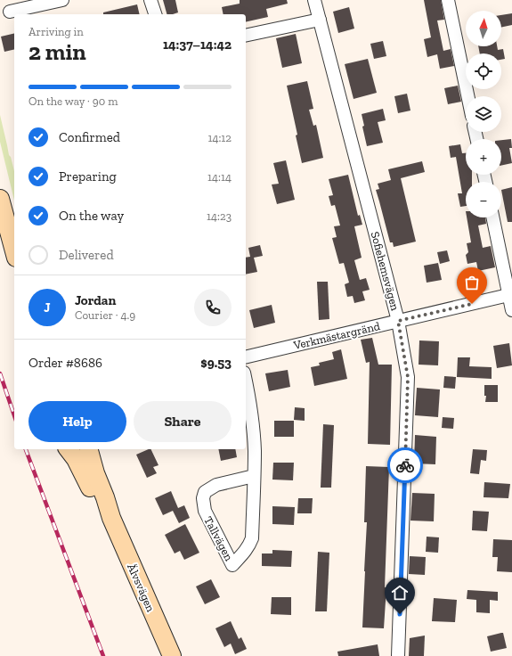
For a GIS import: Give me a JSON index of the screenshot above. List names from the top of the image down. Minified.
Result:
{"streets":{"main road":["Älvsvägen"],"street":["Sofiehemsvägen","Verkmästargränd","Tallvägen"]},"crossings":[["Sofiehemsvägen","Verkmästargränd"]],"north":"top","page":{"map_buttons":["+","−"],"heading":["2 min","Arriving in","14:37–14:42"],"panel":["Jordan","Courier · 4.9","Order #8686","$9.53"],"bar":"On the way · 90 m","list":[["Confirmed","14:12"],["Preparing","14:14"],["On the way","14:23"],"Delivered"],"round":"J","buttons":["Help","Share"]}}
